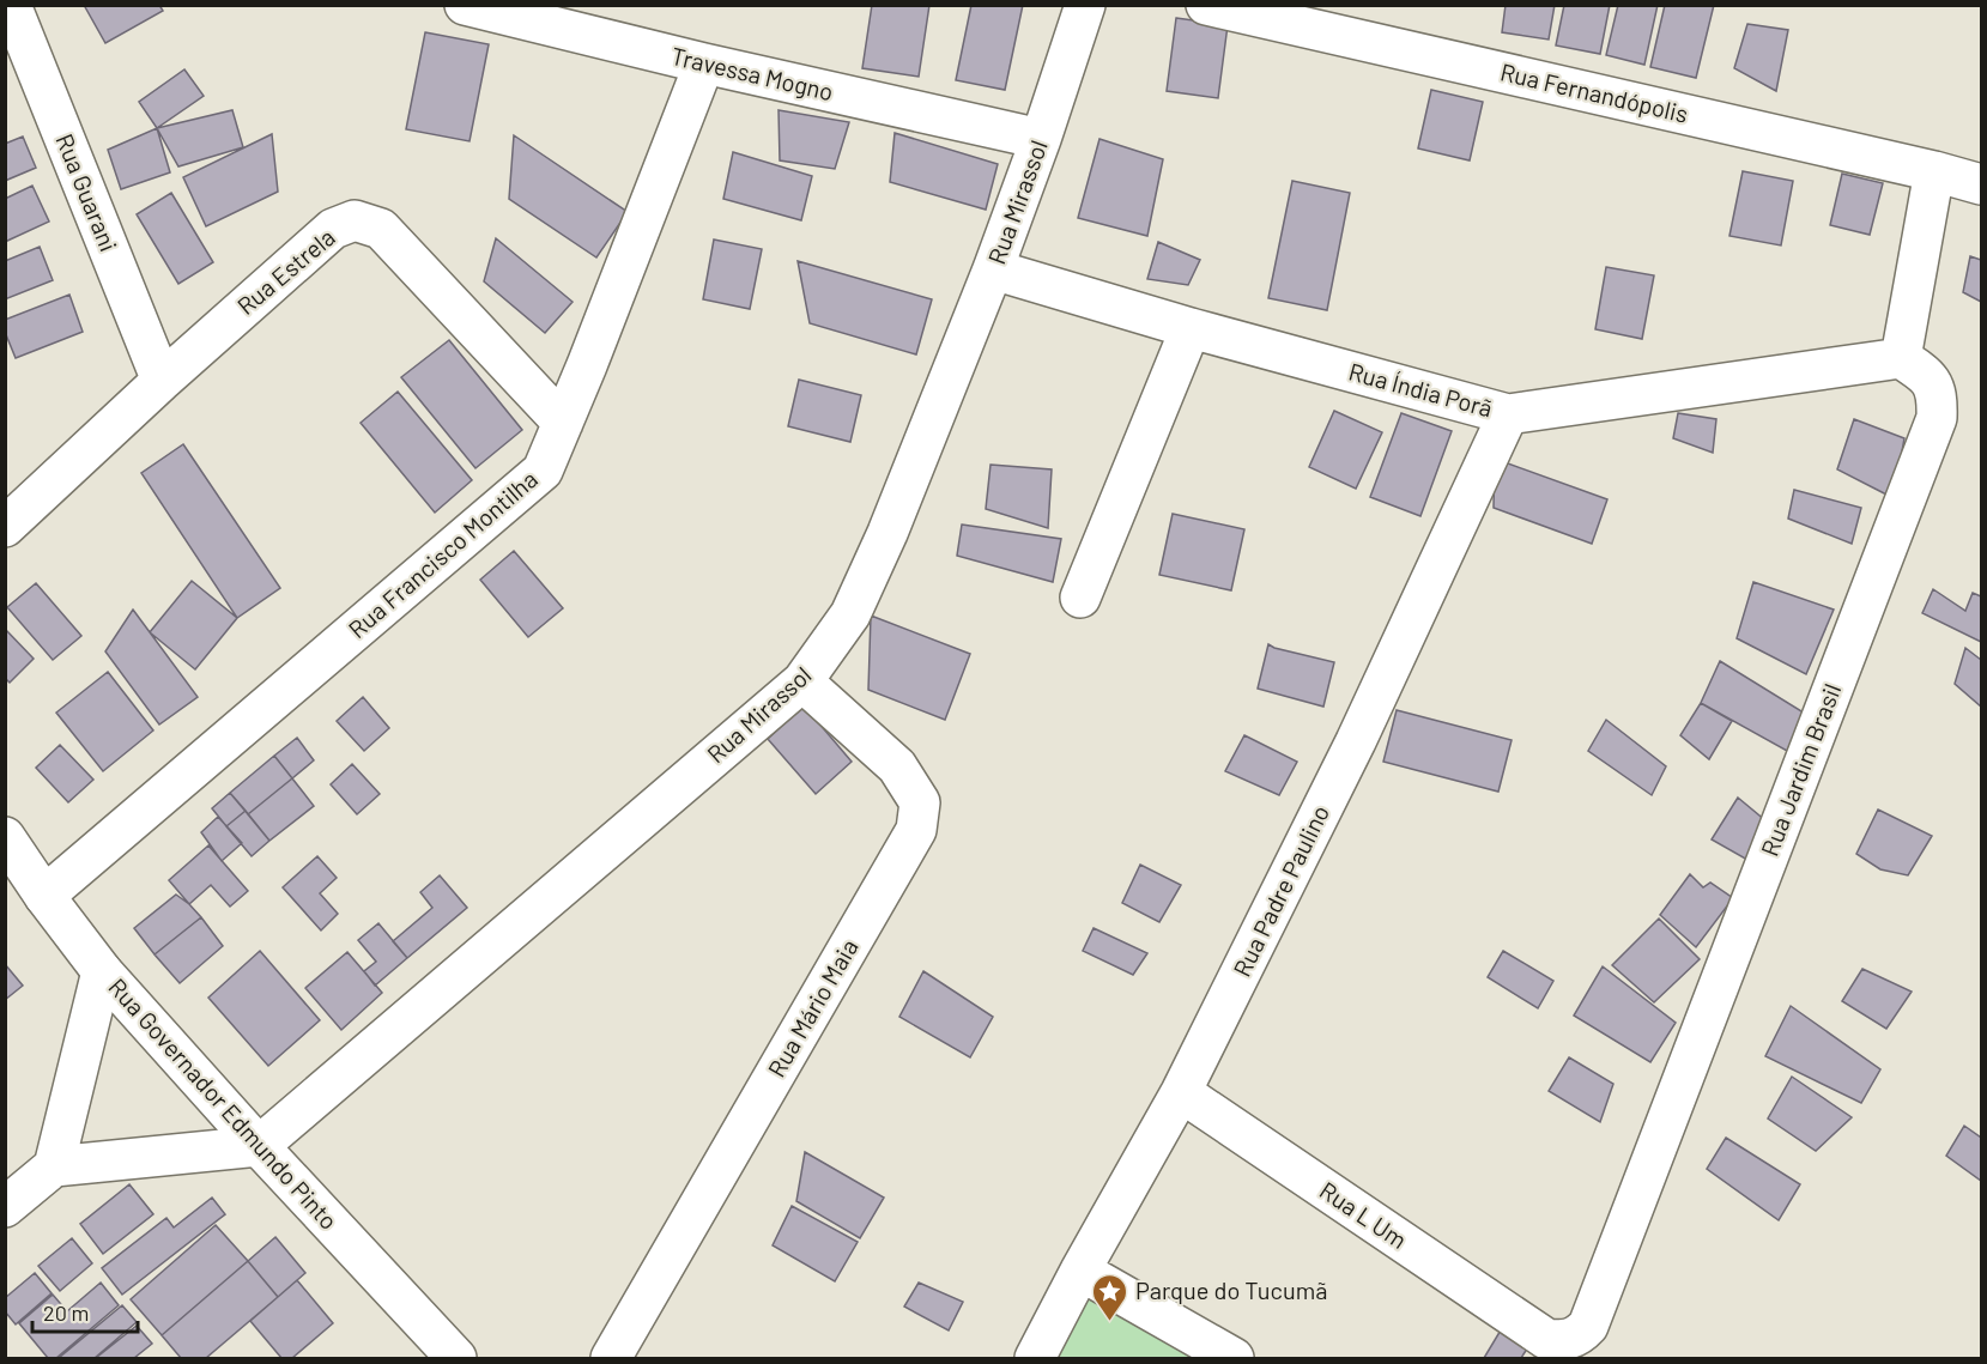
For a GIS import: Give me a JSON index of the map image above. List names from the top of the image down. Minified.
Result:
{"streets":{"street":["Travessa Mogno","Rua Fernandópolis","Rua Guarani","Rua Mirassol","Rua Estrela","Rua Índia Porã","Rua Francisco Montilha","Rua Jardim Brasil","Rua Padre Paulino","Rua Mário Maia","Rua Governador Edmundo Pinto","Rua L Um"]},"crossings":[["Travessa Mogno","Rua Mirassol"],["Travessa Mogno","Rua Francisco Montilha"],["Rua Guarani","Rua Estrela"],["Rua Mirassol","Rua Índia Porã"],["Rua Mirassol","Rua Mário Maia"],["Rua Mirassol","Rua Governador Edmundo Pinto"],["Rua Estrela","Rua Francisco Montilha"],["Rua Índia Porã","Rua Jardim Brasil"],["Rua Índia Porã","Rua Padre Paulino"],["Rua Francisco Montilha","Rua Governador Edmundo Pinto"],["Rua Jardim Brasil","Rua L Um"],["Rua Padre Paulino","Rua L Um"]],"places":{"place":["Parque do Tucumã"]},"scale_bar":"20 m"}
